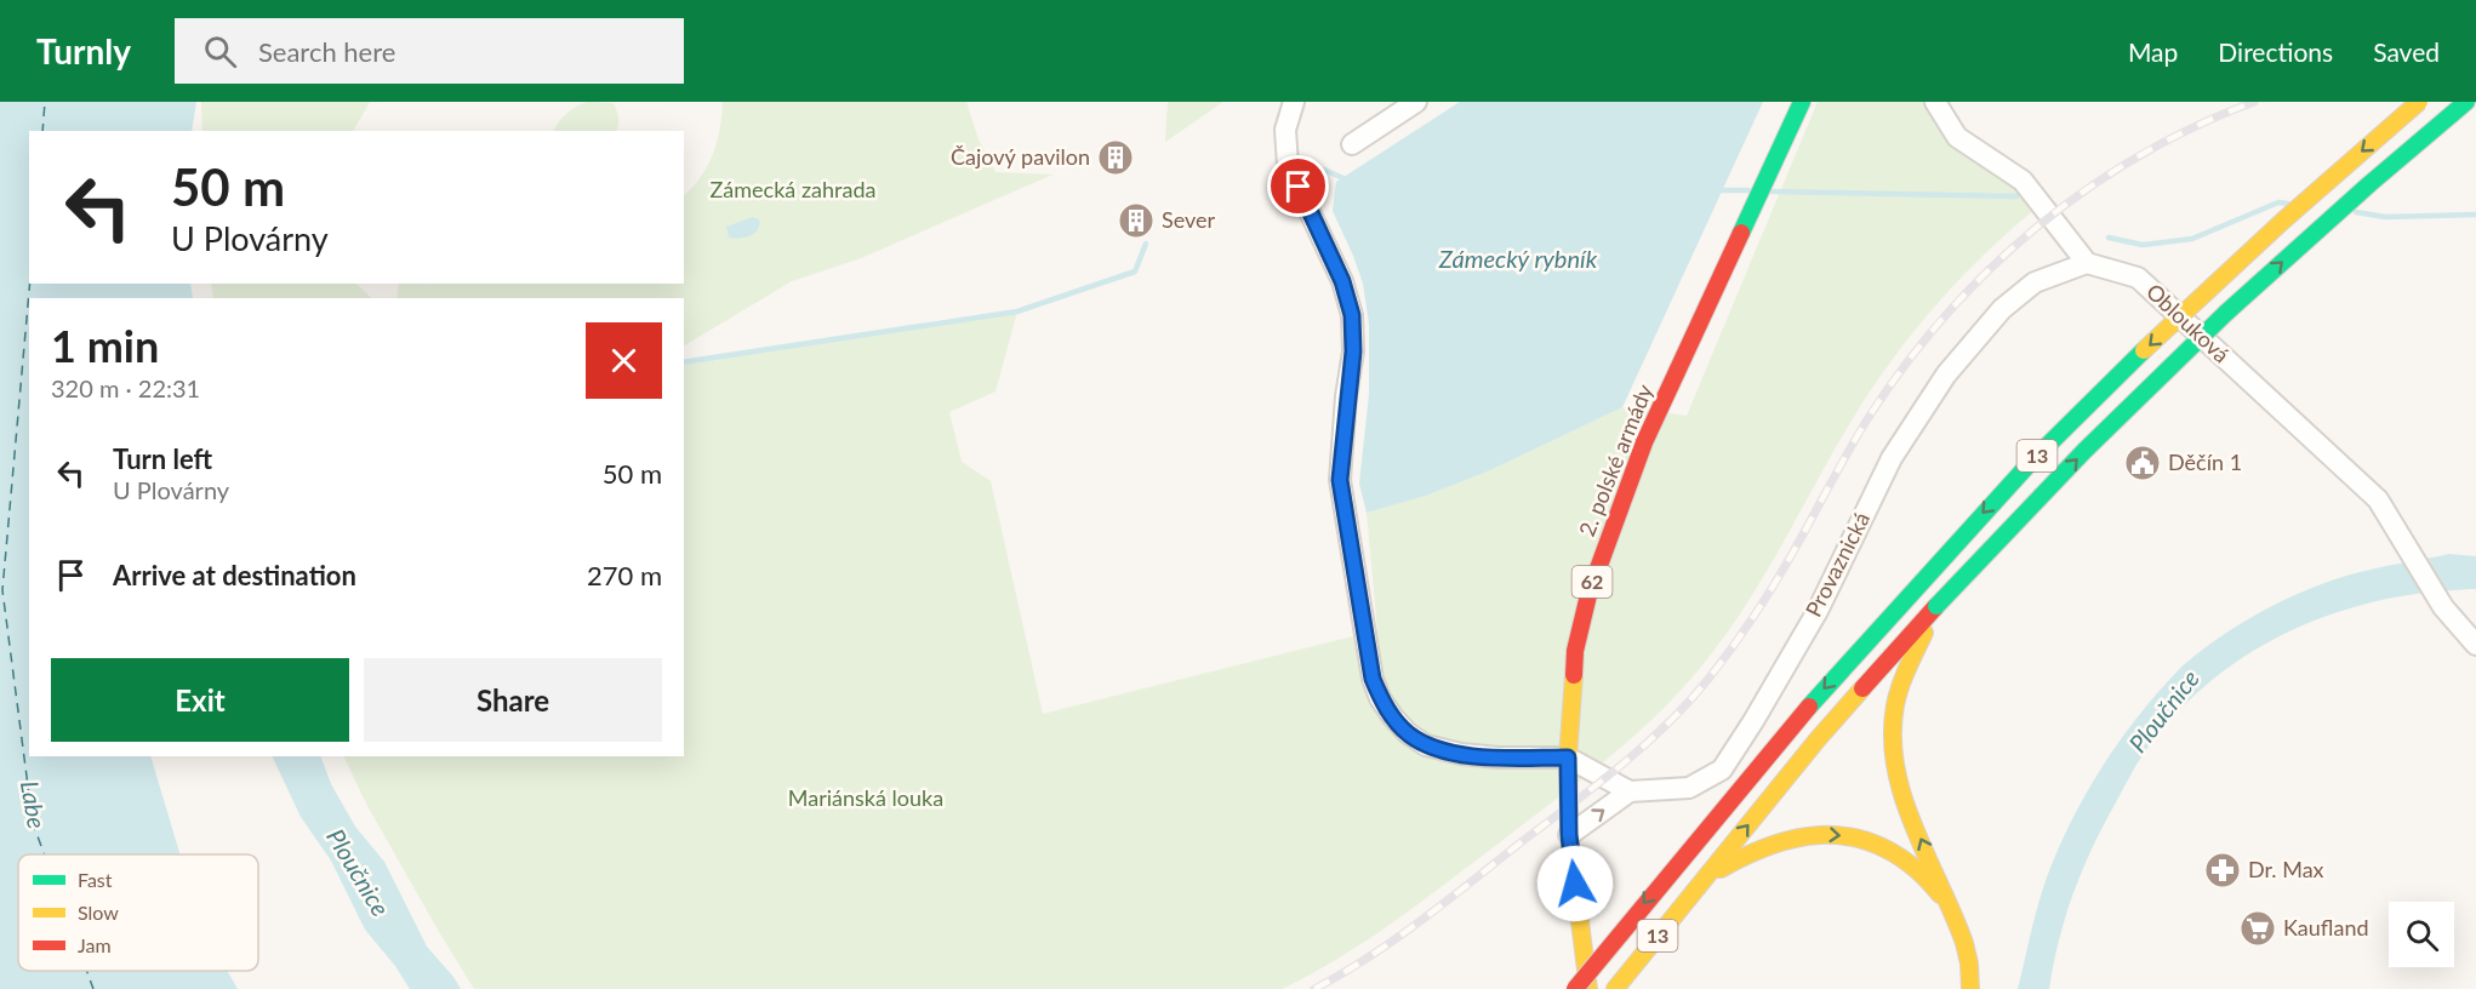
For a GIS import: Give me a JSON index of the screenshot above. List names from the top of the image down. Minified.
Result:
{"streets":{"main road":["13","2. polské armády","62"],"street":["Oblouková","Provaznická"]},"crossings":[["Oblouková","Provaznická"]],"water":["Zámecký rybník","Ploučnice","Labe"],"parks":["Zámecká zahrada","Mariánská louka"],"places":{"building":["Čajový pavilon","Sever"],"public building":["Děčín 1"],"pharmacy":["Dr. Max"],"supermarket":["Kaufland"]},"legend":["Fast","Slow","Jam"],"page":{"header":"Turnly","search":"Search here","nav":["Map","Directions","Saved"],"turn":["50 m","U Plovárny"],"heading":["1 min","320 m · 22:31"],"list":[{"name":"Turn left","note":"U Plovárny","value":"50 m"},{"name":"Arrive at destination","value":"270 m"}],"buttons":["Exit","Share"]}}
